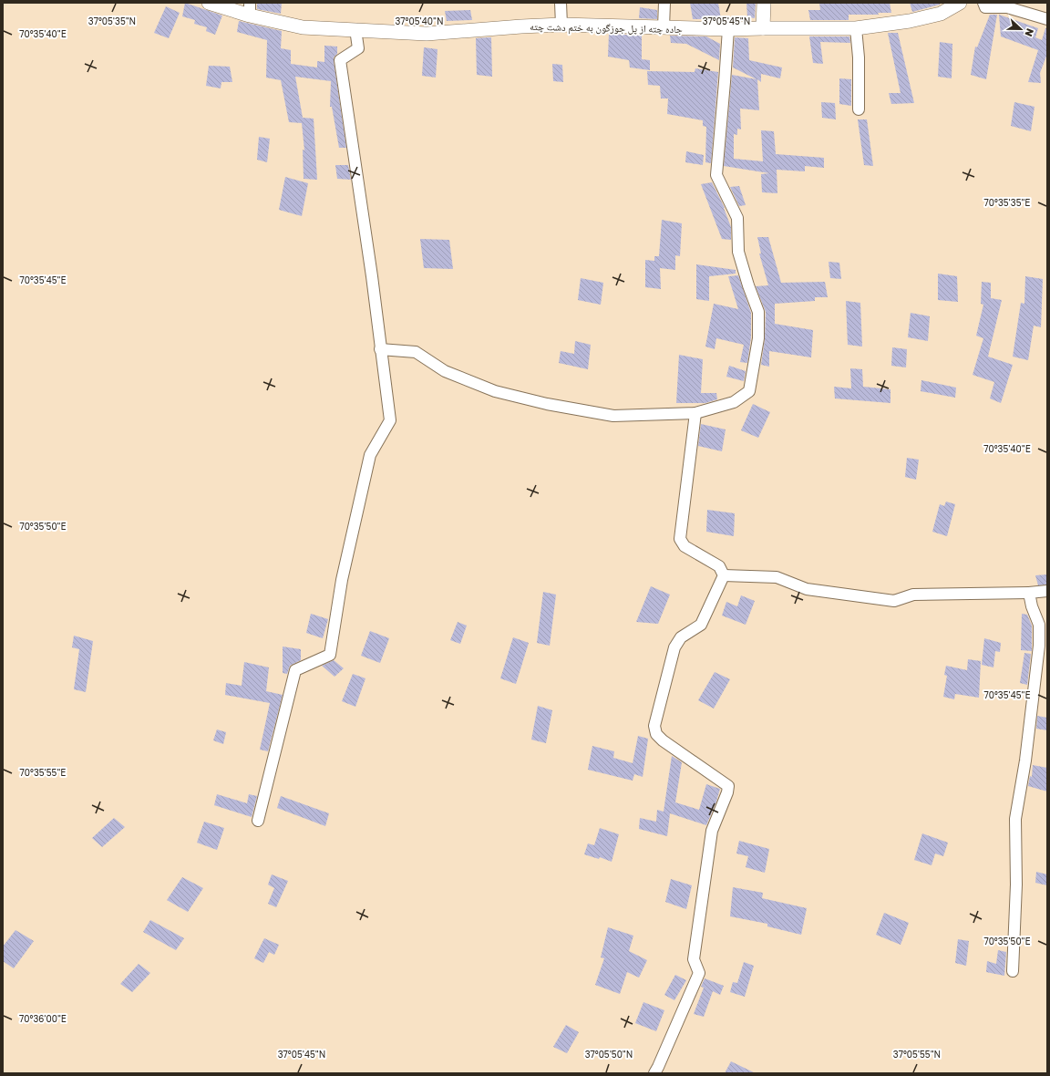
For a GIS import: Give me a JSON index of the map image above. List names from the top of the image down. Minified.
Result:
{"streets":{"street":["جاده چته از پل جوزگون به ختم دشت چته"]},"north":"right","coordinates":["37°05'35\"N","37°05'40\"N","37°05'45\"N","70°35'40\"E","70°35'35\"E","70°35'45\"E","70°35'50\"E","70°35'55\"E","70°36'00\"E","37°05'50\"N","37°05'55\"N"]}
